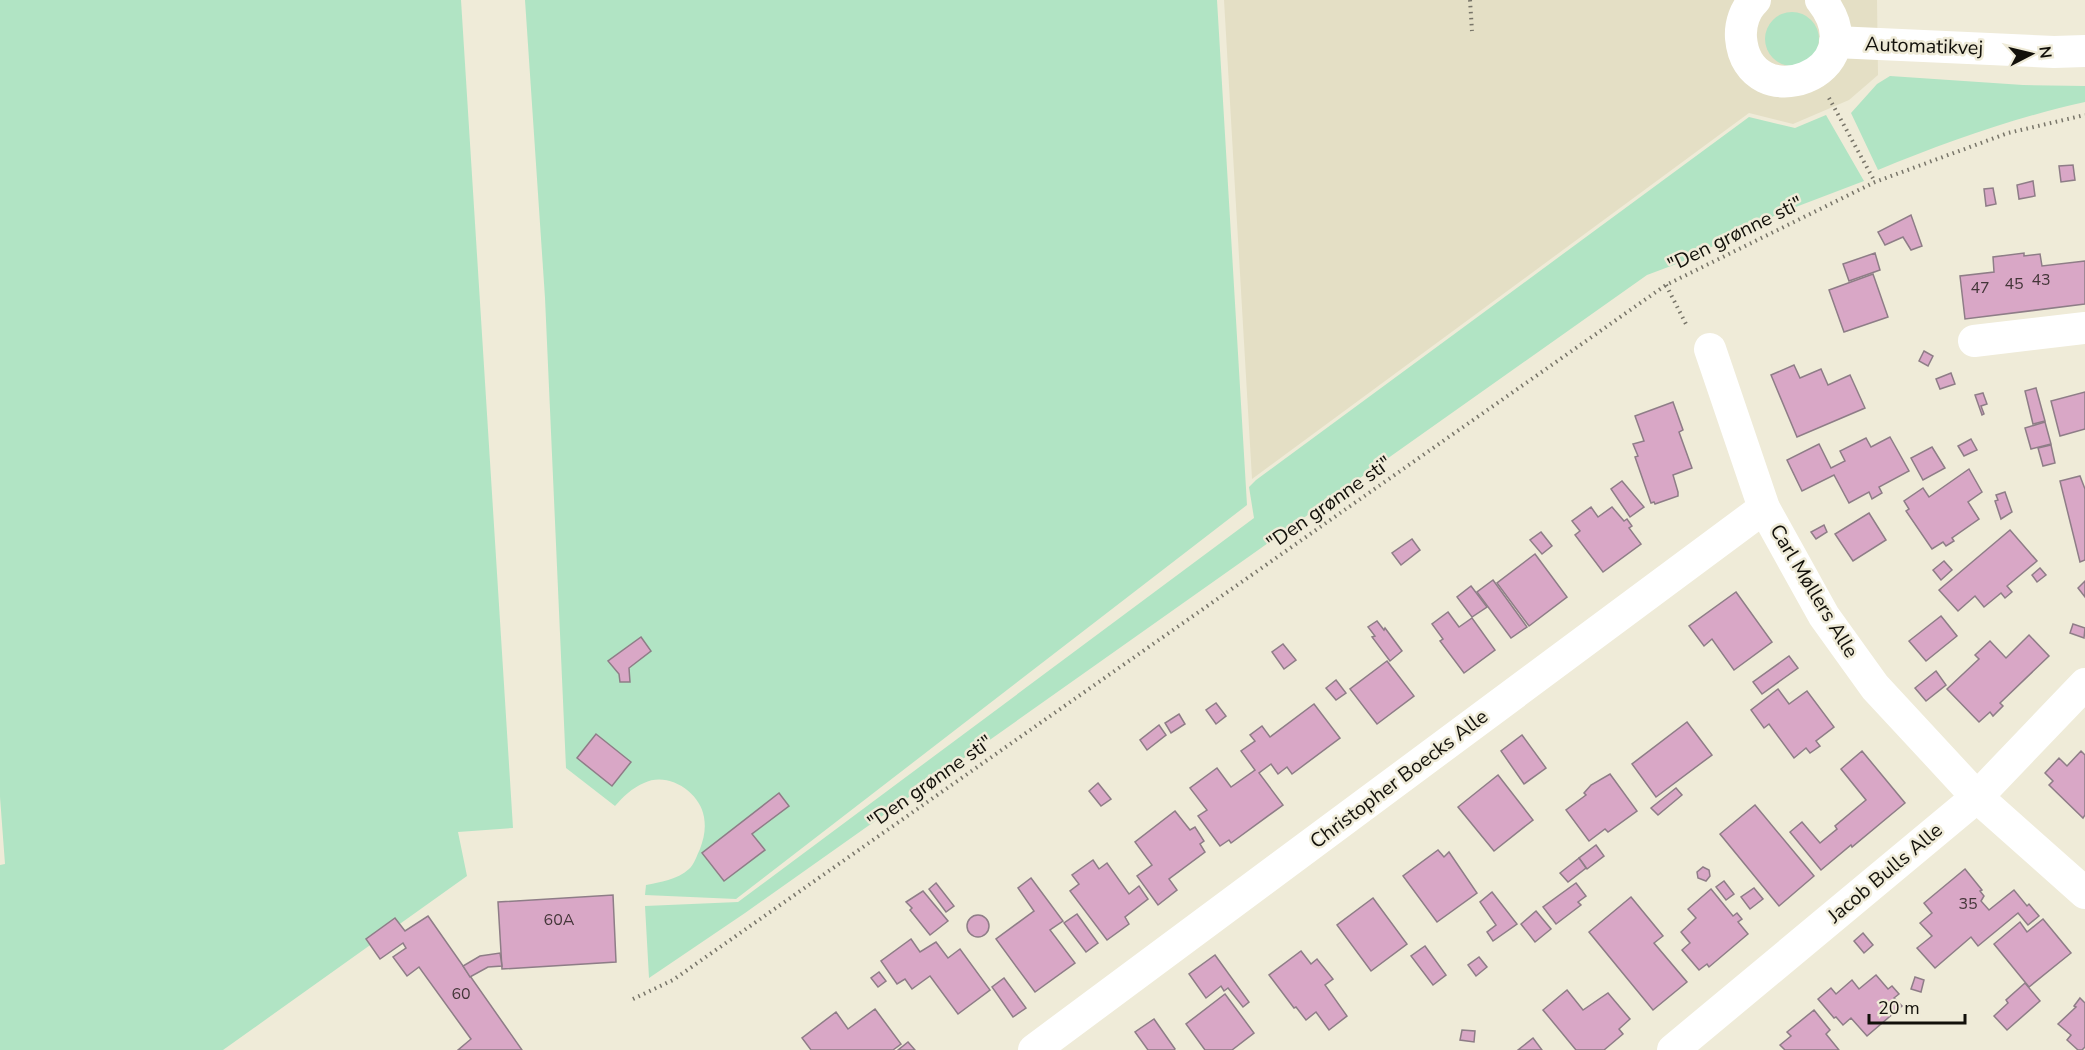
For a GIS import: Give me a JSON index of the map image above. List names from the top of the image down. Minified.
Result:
{"streets":{"street":["Automatikvej","Carl Møllers Alle","Christopher Boecks Alle","Jacob Bulls Alle"],"path":["\"Den grønne sti\""]},"crossings":[["Carl Møllers Alle","Christopher Boecks Alle"],["Carl Møllers Alle","Jacob Bulls Alle"]],"house_numbers":["43","45","47","35","60A","60"],"scale_bar":"20 m","north":"right"}
